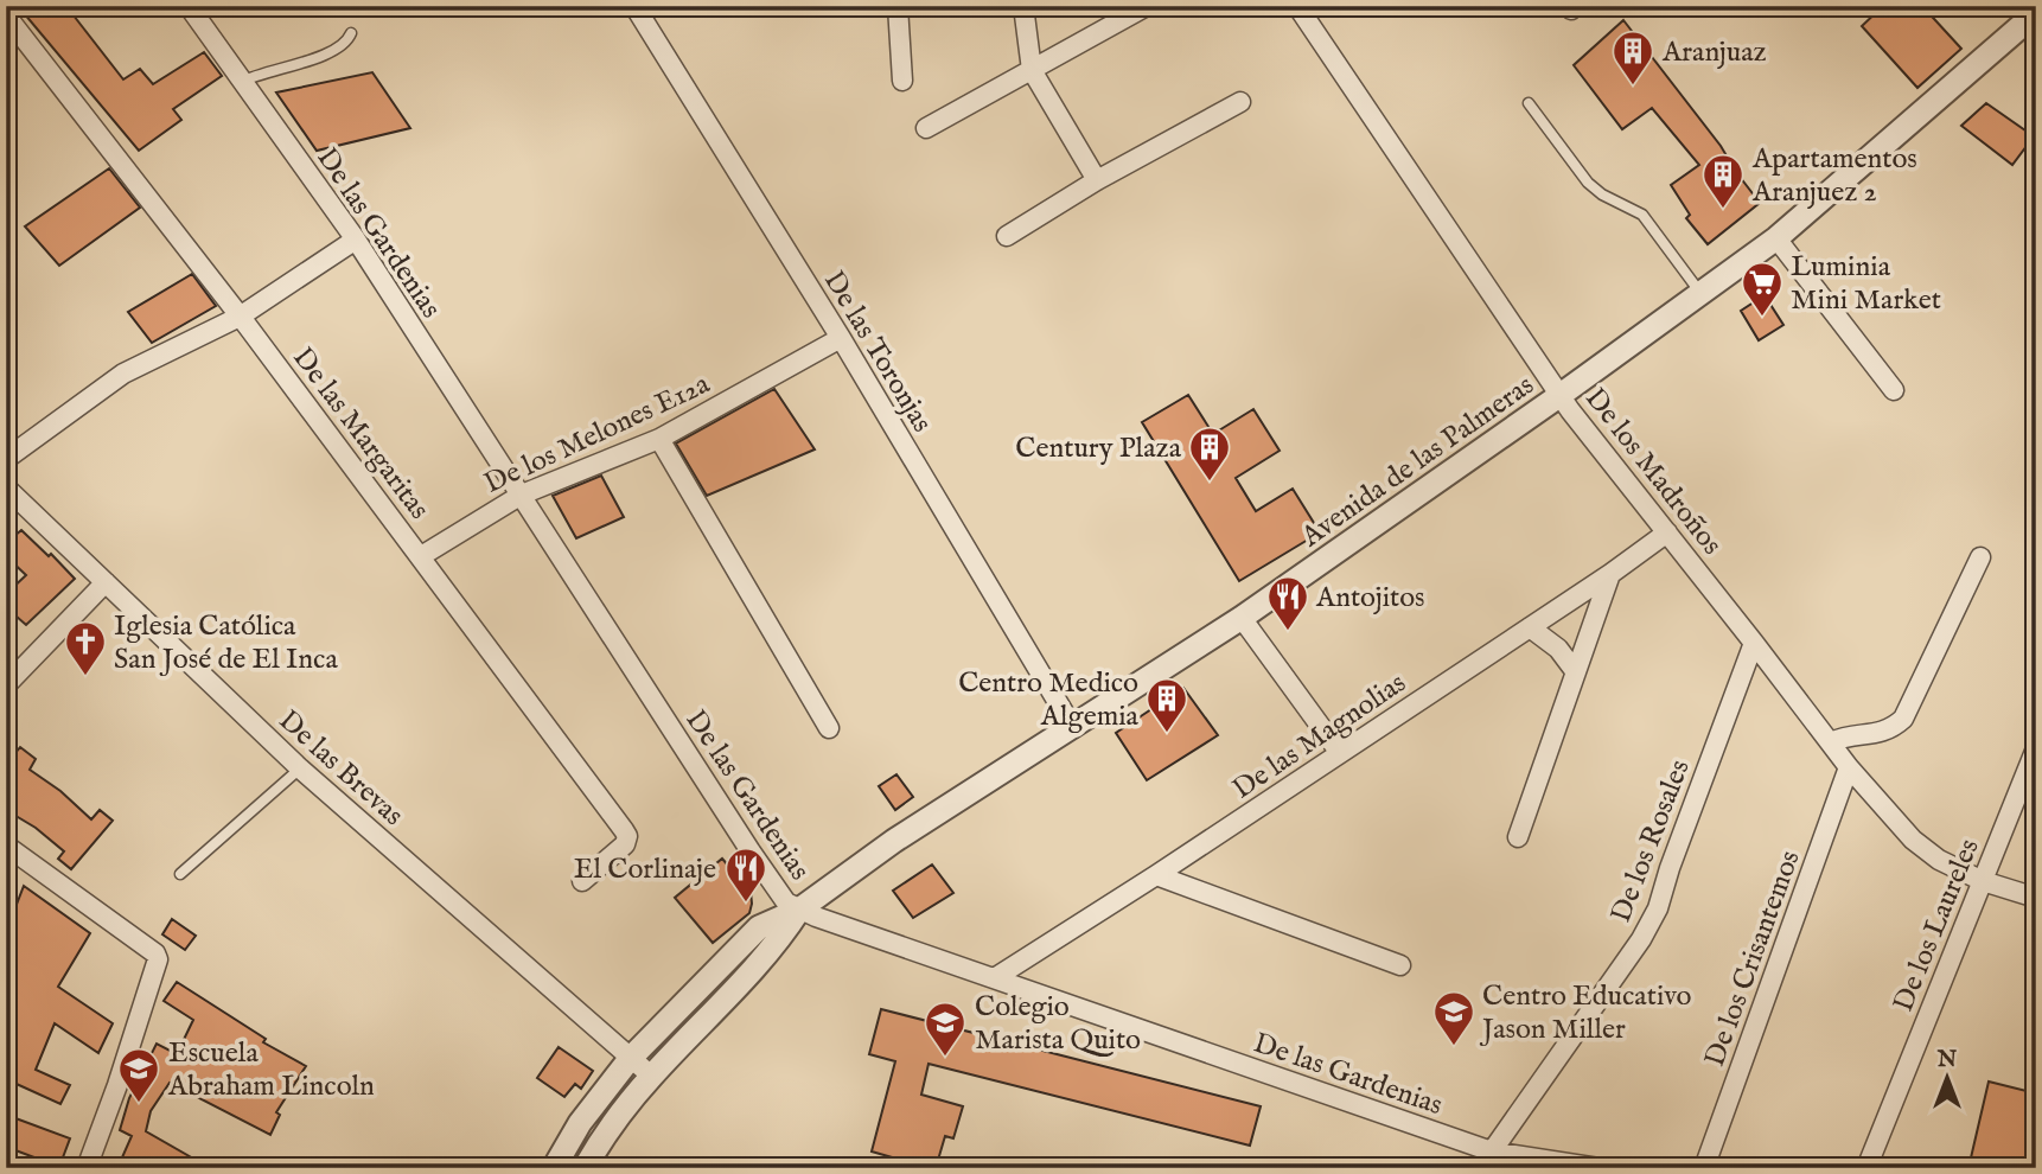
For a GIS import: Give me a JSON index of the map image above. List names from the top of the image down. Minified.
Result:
{"streets":{"street":["De las Gardenias","De las Toronjas","De las Margaritas","De los Melones E12a","Avenida de las Palmeras","De los Madroños","De las Magnolias","De las Brevas","De los Rosales","De los Laureles","De los Crisantemos"]},"crossings":[["De las Gardenias","De los Melones E12a"],["De las Gardenias","Avenida de las Palmeras"],["De las Gardenias","De las Magnolias"],["De las Gardenias","De los Rosales"],["De las Toronjas","De los Melones E12a"],["De las Toronjas","Avenida de las Palmeras"],["De las Margaritas","De los Melones E12a"],["Avenida de las Palmeras","De los Madroños"],["Avenida de las Palmeras","De las Brevas"],["De los Madroños","De las Magnolias"],["De los Madroños","De los Rosales"],["De los Madroños","De los Laureles"],["De los Madroños","De los Crisantemos"]],"places":{"building":["Aranjuaz","Apartamentos Aranjuez 2","Century Plaza","Centro Medico Algemia"],"supermarket":["Luminia Mini Market"],"restaurant":["Antojitos","El Corlinaje"],"church":["Iglesia Católica San José de El Inca"],"school or university":["Centro Educativo Jason Miller","Colegio Marista Quito","Escuela Abraham Lincoln"]},"north":"top"}
